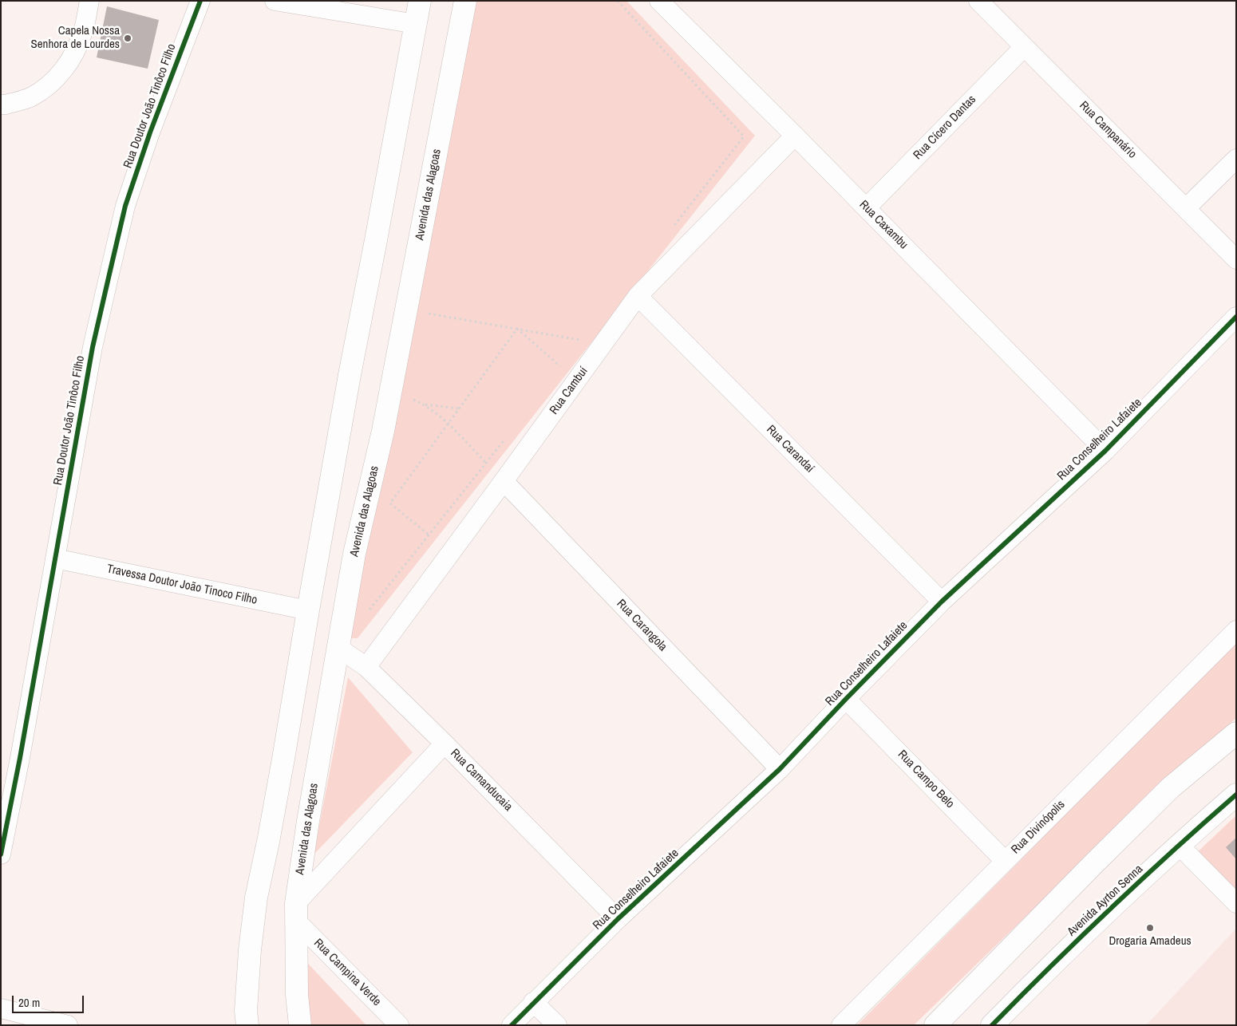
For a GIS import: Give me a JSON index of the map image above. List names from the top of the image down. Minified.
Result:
{"streets":{"main road":["Avenida das Alagoas","Avenida Ayrton Senna"],"street":["Rua Doutor João Tinôco Filho","Rua Cícero Dantas","Rua Campanário","Rua Caxambu","Rua Cambuí","Rua Conselheiro Lafaiete","Rua Carandaí","Travessa Doutor João Tinoco Filho","Rua Carangola","Rua Campo Belo","Rua Camanducaia","Rua Divinópolis","Rua Campina Verde"]},"crossings":[["Rua Doutor João Tinôco Filho","Travessa Doutor João Tinoco Filho"],["Rua Cícero Dantas","Rua Campanário"],["Rua Cícero Dantas","Rua Caxambu"],["Avenida das Alagoas","Rua Camanducaia"],["Avenida das Alagoas","Rua Campina Verde"],["Rua Caxambu","Rua Cambuí"],["Rua Caxambu","Rua Conselheiro Lafaiete"],["Rua Cambuí","Rua Carandaí"],["Rua Cambuí","Rua Carangola"],["Rua Cambuí","Rua Camanducaia"],["Rua Conselheiro Lafaiete","Rua Carandaí"],["Rua Conselheiro Lafaiete","Rua Carangola"],["Rua Conselheiro Lafaiete","Rua Campo Belo"],["Rua Conselheiro Lafaiete","Rua Camanducaia"],["Rua Campo Belo","Rua Divinópolis"]],"places":["Capela Nossa Senhora de Lourdes","Drogaria Amadeus"],"scale_bar":"20 m"}
